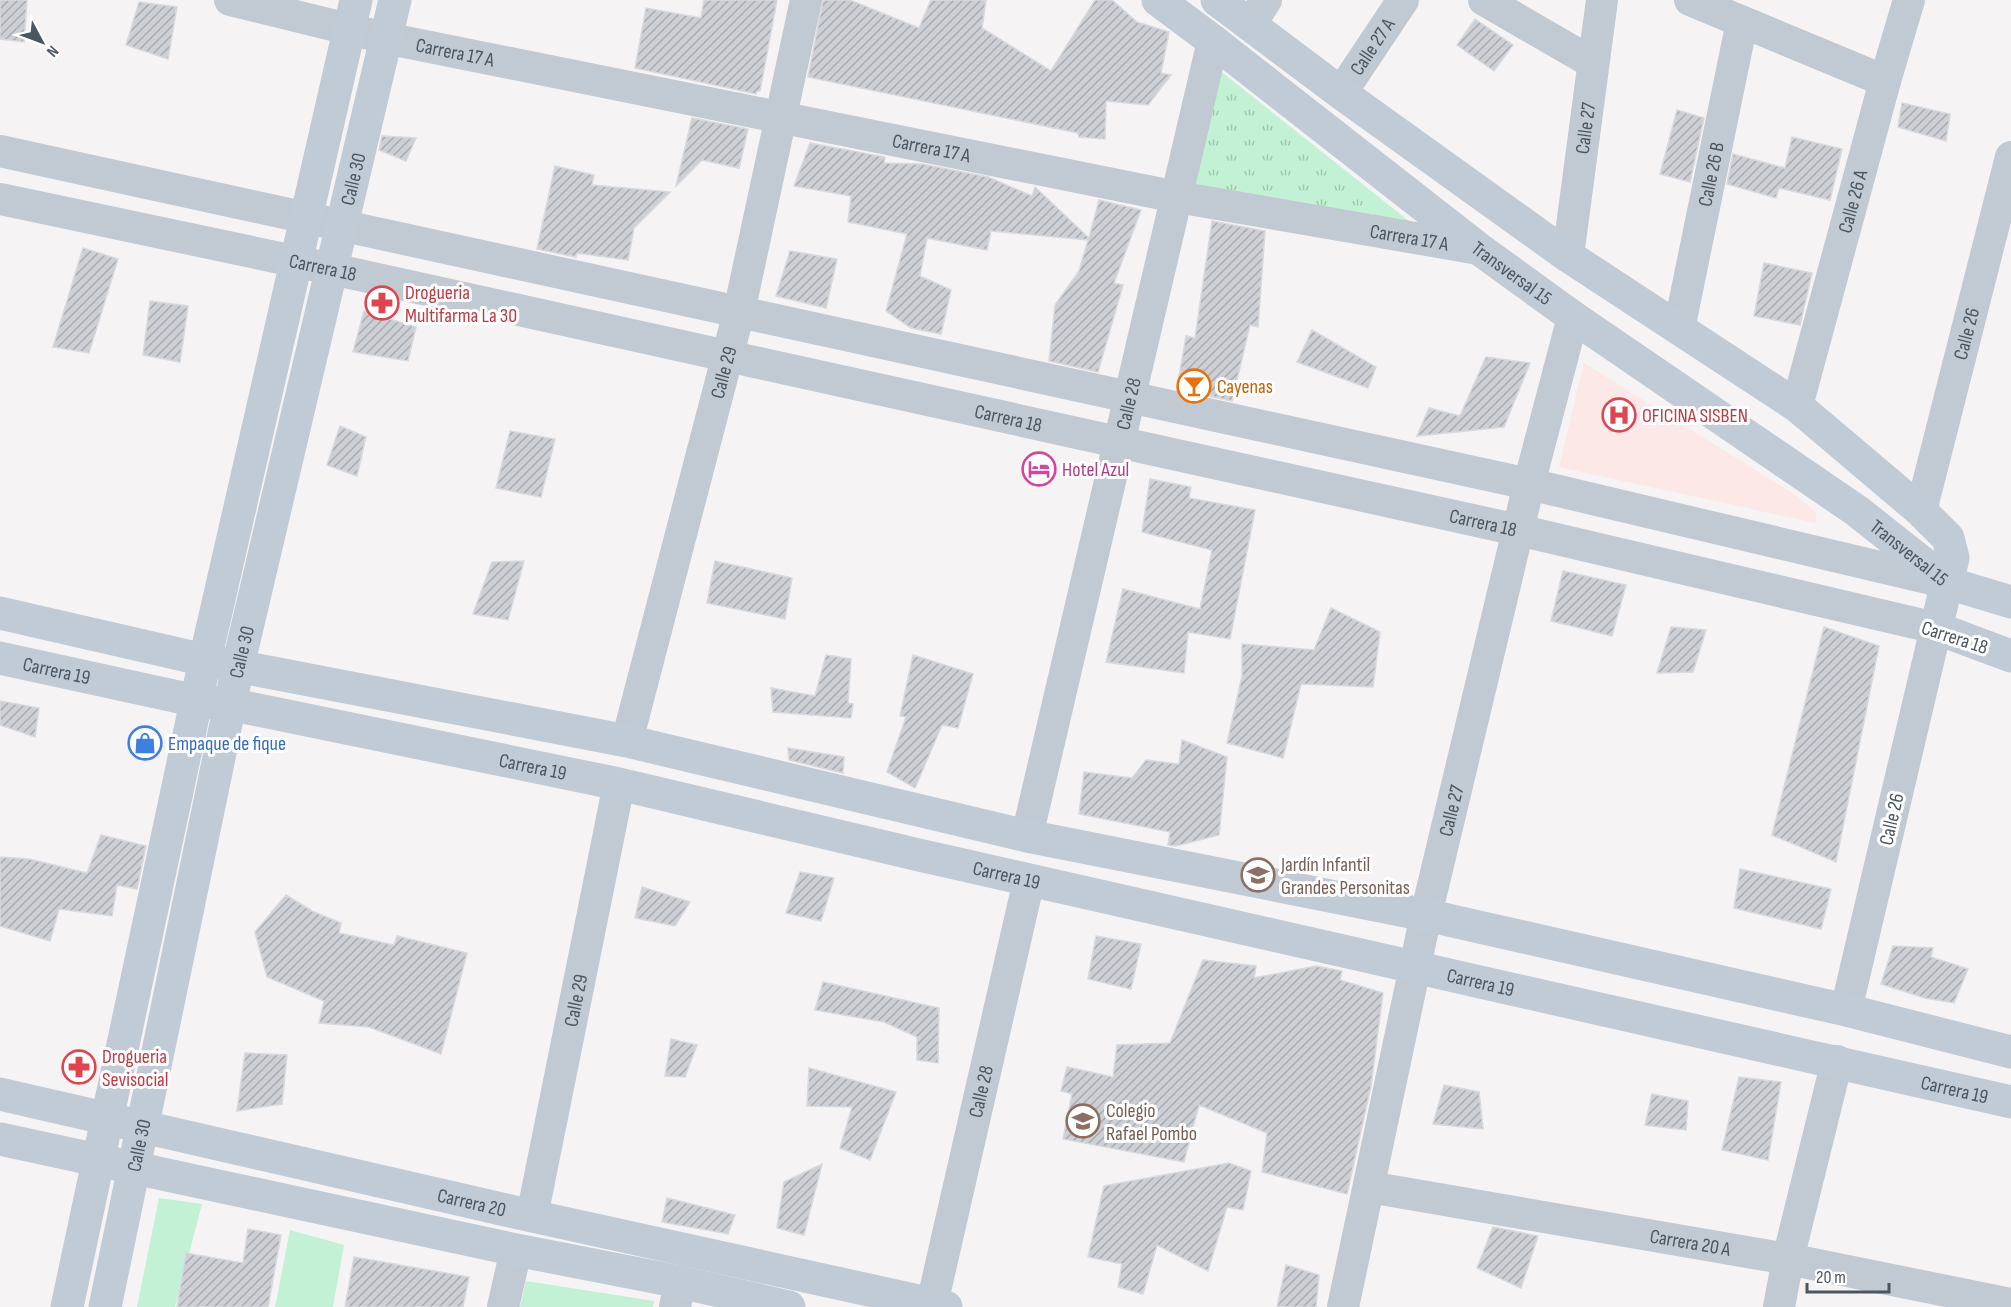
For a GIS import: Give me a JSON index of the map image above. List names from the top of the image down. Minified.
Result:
{"streets":{"main road":["Calle 30","Carrera 18","Transversal 15","Carrera 19","Carrera 20"],"street":["Calle 27 A","Carrera 17 A","Calle 27","Calle 26 B","Calle 26 A","Calle 26","Calle 29","Calle 28","Carrera 20 A"]},"crossings":[["Calle 27 A","Transversal 15"],["Carrera 17 A","Calle 30"],["Carrera 17 A","Transversal 15"],["Carrera 17 A","Calle 29"],["Carrera 17 A","Calle 28"],["Calle 27","Carrera 18"],["Calle 27","Transversal 15"],["Calle 27","Carrera 19"],["Calle 27","Carrera 20 A"],["Calle 26 B","Transversal 15"],["Calle 30","Carrera 18"],["Calle 30","Carrera 19"],["Calle 30","Carrera 20"],["Calle 26 A","Transversal 15"],["Carrera 18","Calle 26"],["Carrera 18","Calle 29"],["Carrera 18","Calle 28"],["Transversal 15","Calle 26"],["Transversal 15","Calle 28"],["Calle 29","Carrera 19"],["Calle 29","Carrera 20"],["Calle 28","Carrera 19"],["Calle 28","Carrera 20"]],"places":{"pharmacy":["Drogueria Multifarma La 30","Drogueria Sevisocial"],"bar":["Cayenas"],"hospital":["OFICINA SISBEN"],"hotel":["Hotel Azul"],"shop":["Empaque de fique"],"school or university":["Jardín Infantil Grandes Personitas","Colegio Rafael Pombo"]},"scale_bar":"20 m","north":"bottom right"}
